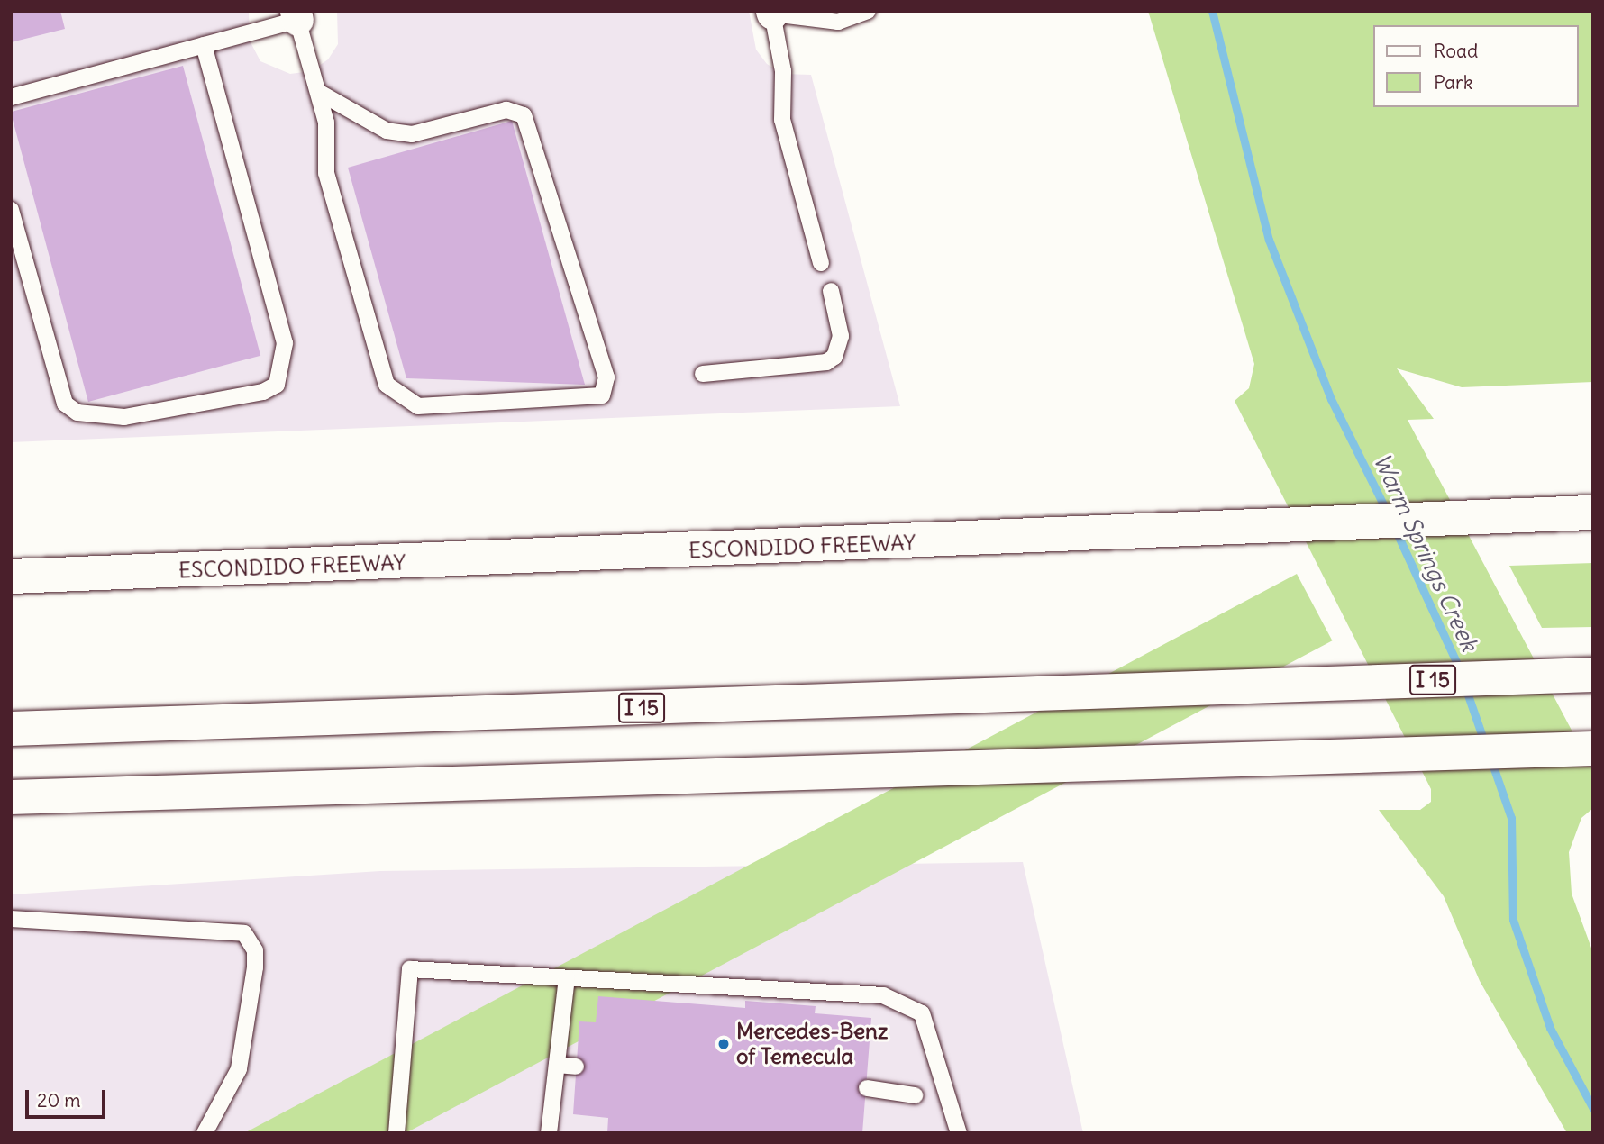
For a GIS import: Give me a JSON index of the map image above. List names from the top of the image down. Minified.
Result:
{"streets":{"highway":["ESCONDIDO FREEWAY","I 15"]},"water":["Warm Springs Creek"],"places":["Mercedes-Benz of Temecula"],"legend":["Road","Park"],"scale_bar":"20 m"}
